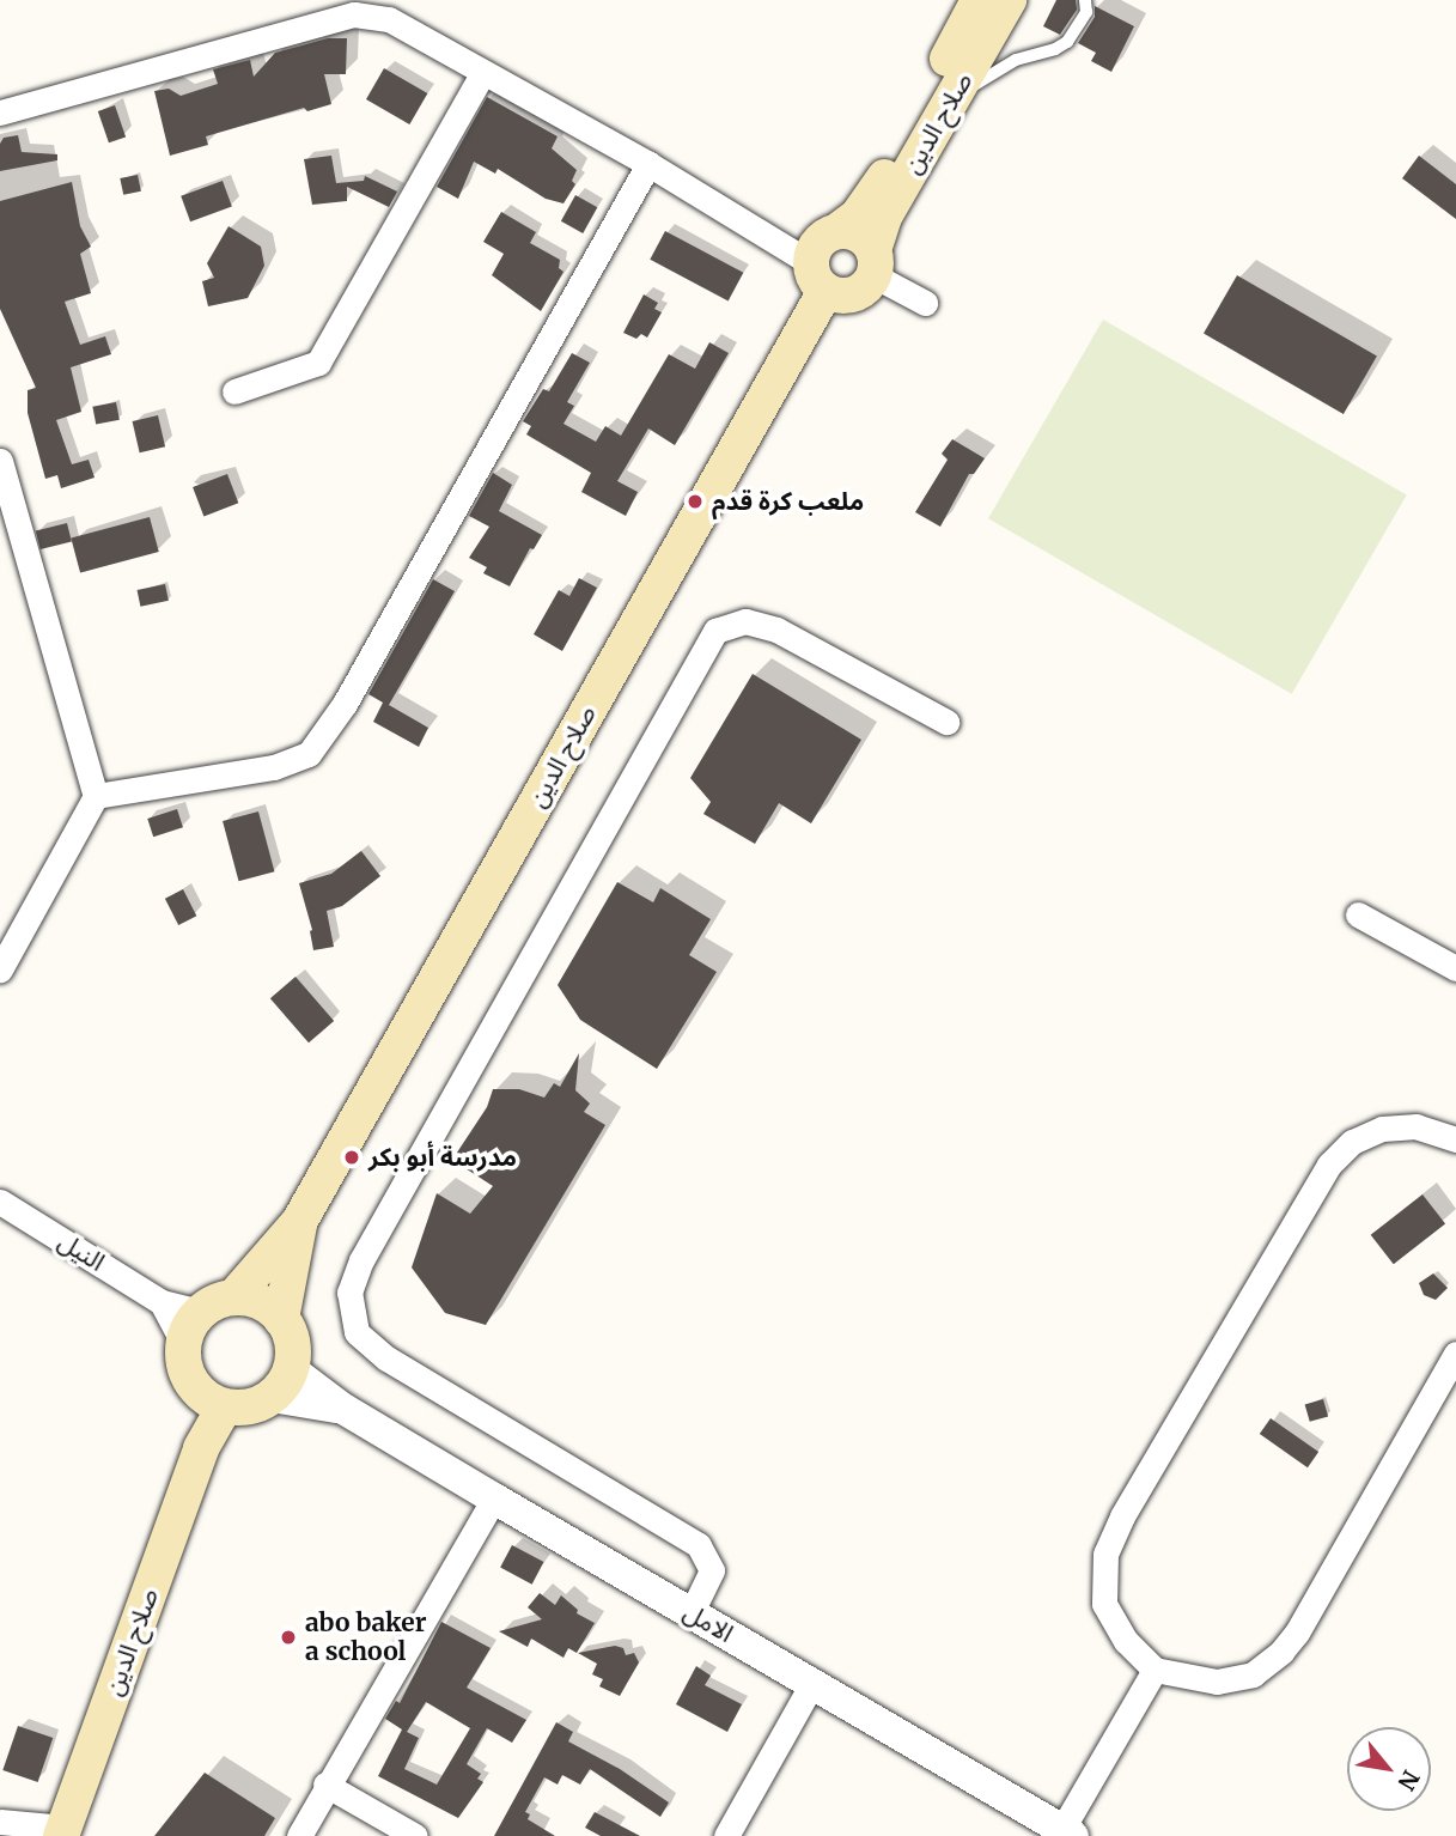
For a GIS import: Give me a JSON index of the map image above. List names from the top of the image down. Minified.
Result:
{"streets":{"main road":["صلاح الدين"],"street":["النيل","الامل"]},"crossings":[["صلاح الدين","النيل"],["صلاح الدين","الامل"],["النيل","الامل"]],"places":["ملعب كرة قدم","مدرسة أبو بكر","abo baker a school"],"north":"bottom right"}
